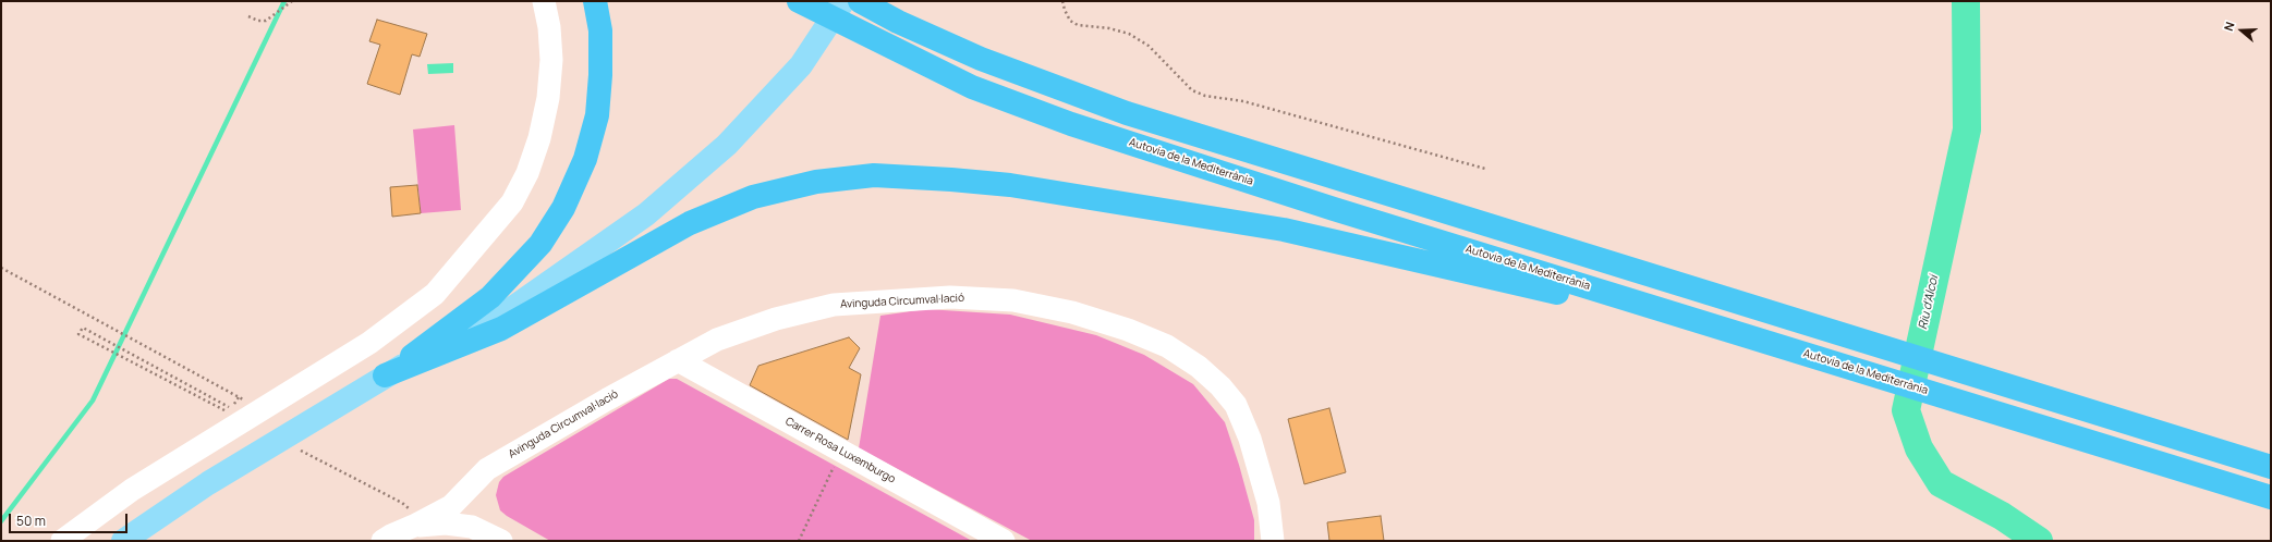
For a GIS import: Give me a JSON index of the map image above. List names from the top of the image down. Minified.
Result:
{"streets":{"highway":["Autovia de la Mediterrània"],"street":["Avinguda Circumval·lació","Carrer Rosa Luxemburgo"]},"crossings":[["Avinguda Circumval·lació","Carrer Rosa Luxemburgo"]],"water":["Riu d'Alcoi"],"scale_bar":"50 m","north":"left"}
